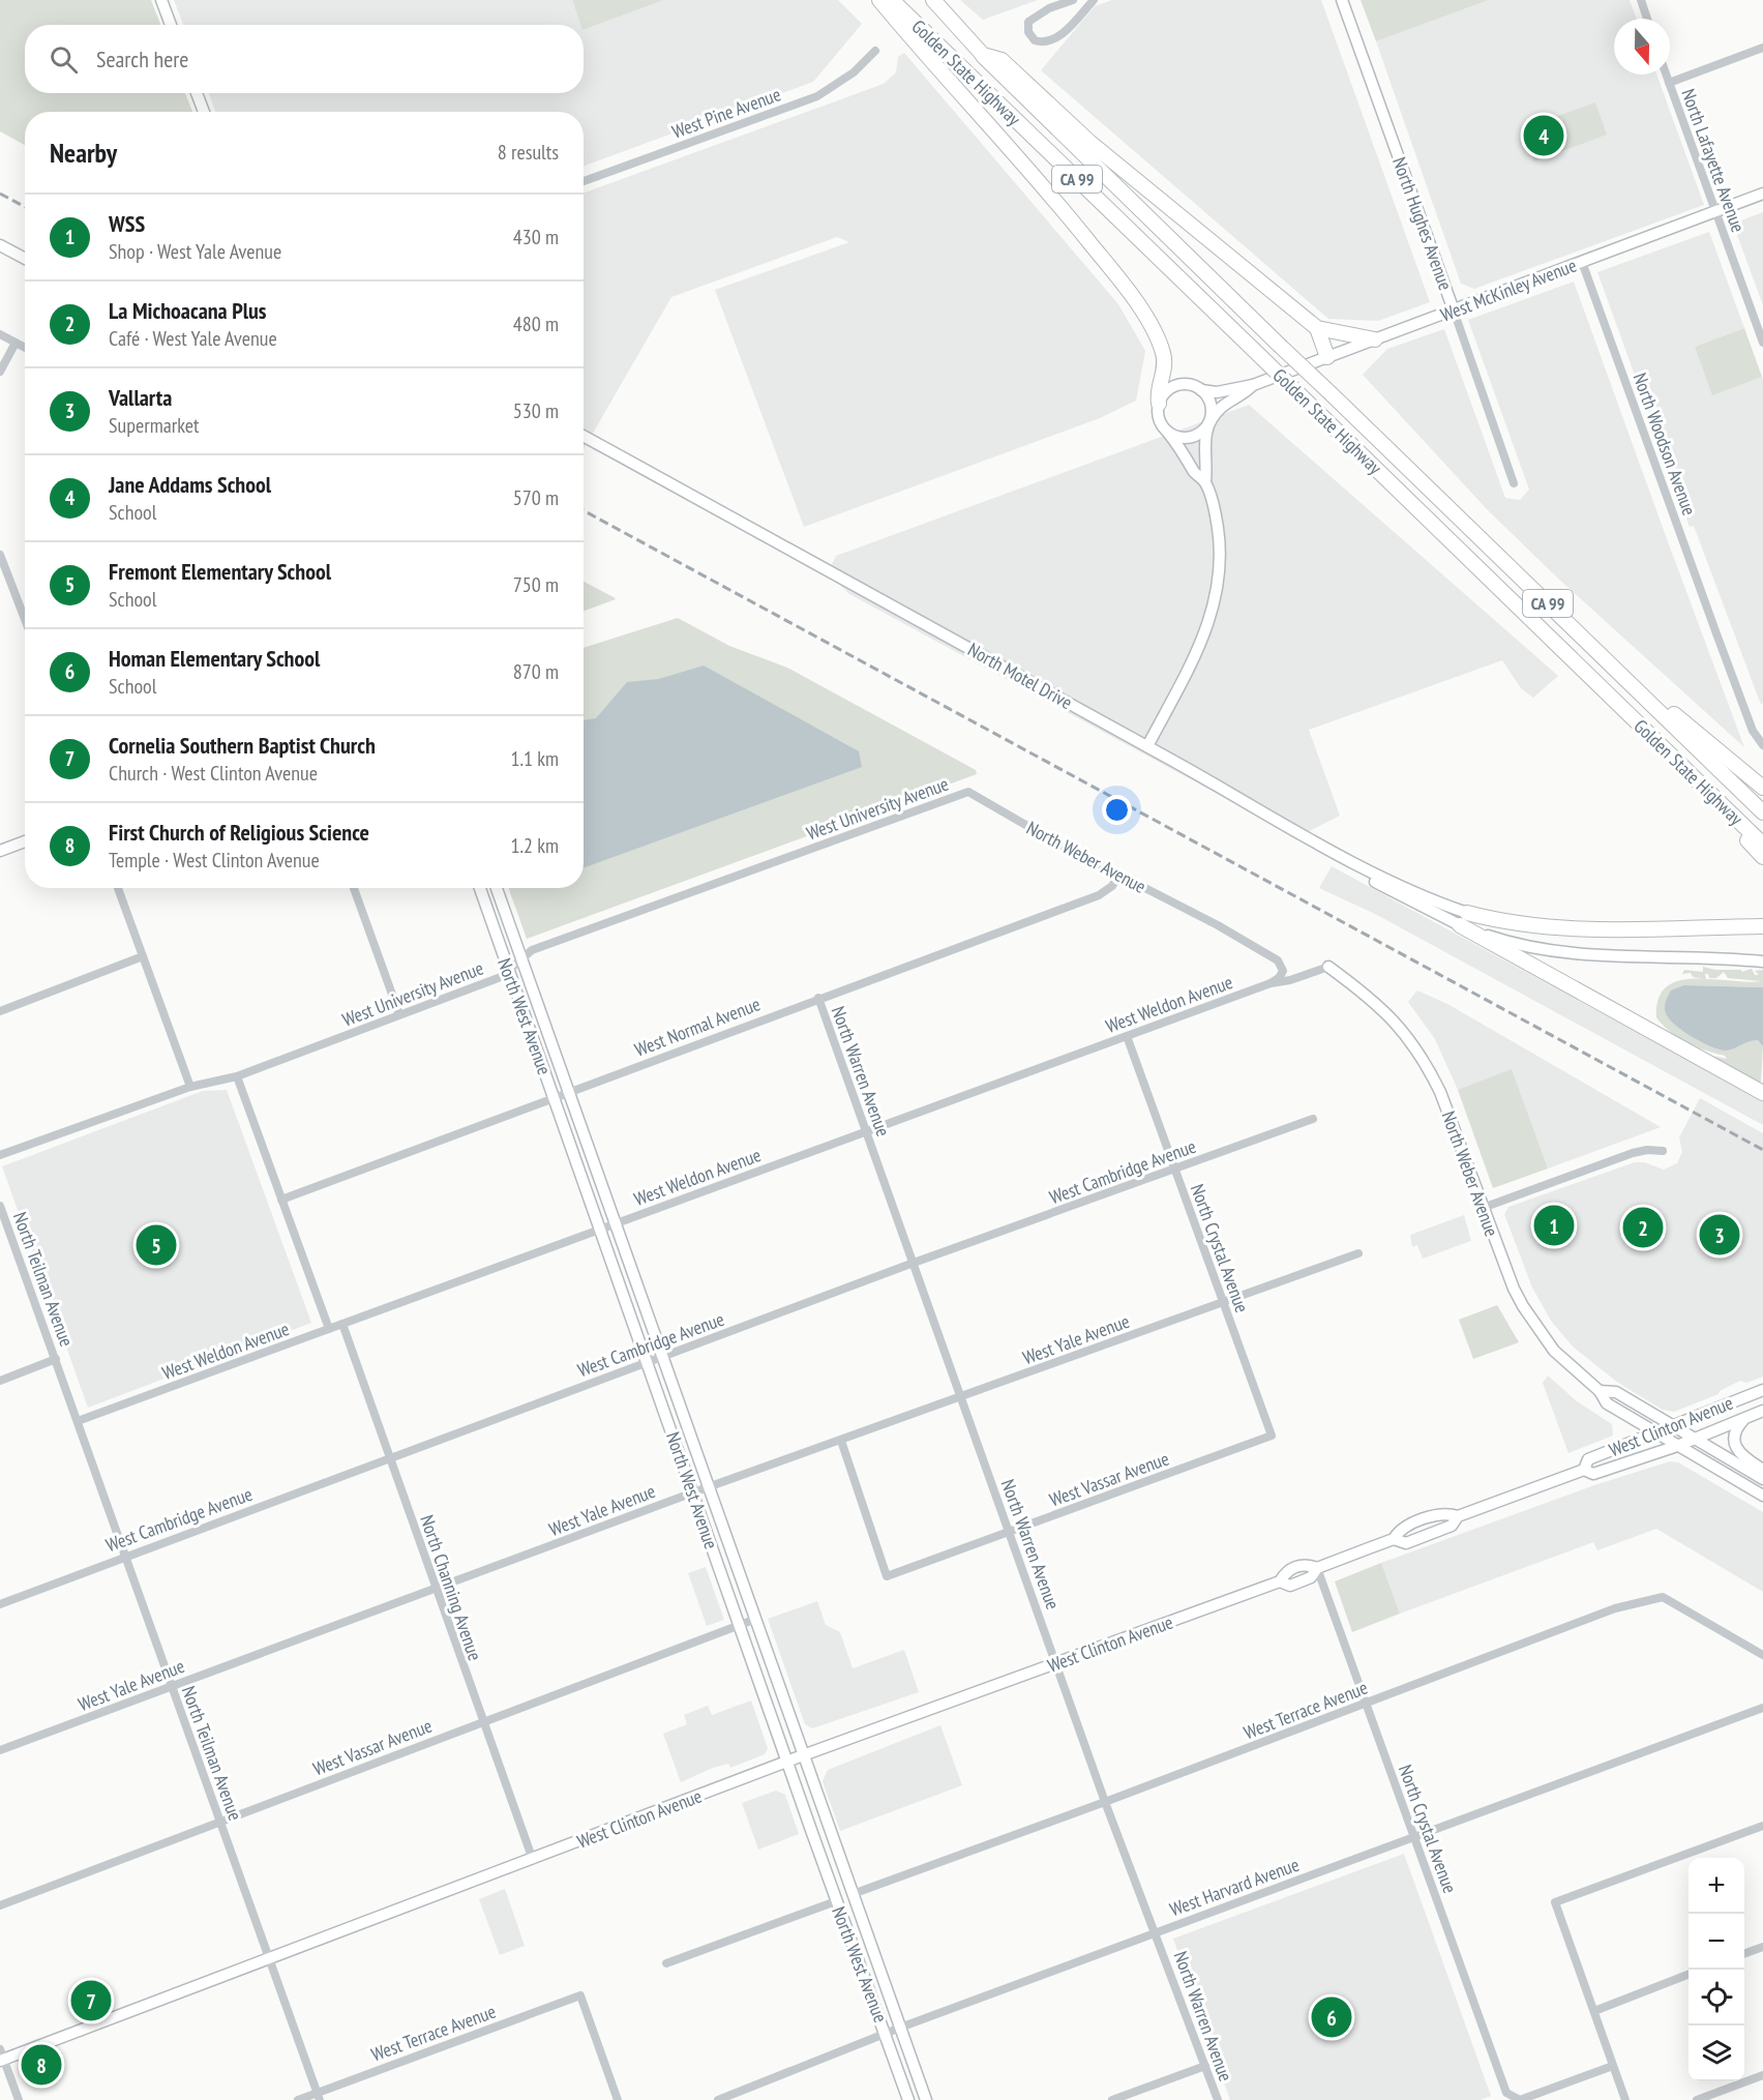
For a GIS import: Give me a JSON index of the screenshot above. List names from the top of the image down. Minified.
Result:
{"streets":{"highway":["Golden State Highway","CA 99"],"main road":["North Hughes Avenue","West McKinley Avenue","North Motel Drive","North Weber Avenue","North West Avenue","West Clinton Avenue"],"street":["West Pine Avenue","North Lafayette Avenue","North Woodson Avenue","West University Avenue","West Weldon Avenue","West Normal Avenue","North Warren Avenue","West Cambridge Avenue","North Crystal Avenue","North Teilman Avenue","West Yale Avenue","West Vassar Avenue","North Channing Avenue","West Terrace Avenue","West Harvard Avenue"]},"crossings":[["North Lafayette Avenue","West McKinley Avenue"],["North Hughes Avenue","West McKinley Avenue"],["West McKinley Avenue","North Woodson Avenue"],["West University Avenue","North Weber Avenue"],["West University Avenue","North West Avenue"],["North Weber Avenue","West Weldon Avenue"],["North Weber Avenue","West Normal Avenue"],["North Weber Avenue","West Clinton Avenue"],["West Weldon Avenue","North West Avenue"],["West Weldon Avenue","North Warren Avenue"],["West Weldon Avenue","North Crystal Avenue"],["West Weldon Avenue","North Teilman Avenue"],["West Weldon Avenue","North Channing Avenue"],["North West Avenue","West Normal Avenue"],["North West Avenue","West Cambridge Avenue"],["North West Avenue","West Yale Avenue"],["North West Avenue","West Clinton Avenue"],["North West Avenue","West Vassar Avenue"],["North West Avenue","West Terrace Avenue"],["North West Avenue","West Harvard Avenue"],["West Normal Avenue","North Warren Avenue"],["North Warren Avenue","West Cambridge Avenue"],["North Warren Avenue","West Yale Avenue"],["North Warren Avenue","West Clinton Avenue"],["North Warren Avenue","West Vassar Avenue"],["North Warren Avenue","West Terrace Avenue"],["North Warren Avenue","West Harvard Avenue"],["West Cambridge Avenue","North Crystal Avenue"],["West Cambridge Avenue","North Teilman Avenue"],["West Cambridge Avenue","North Channing Avenue"],["North Crystal Avenue","West Yale Avenue"],["North Crystal Avenue","West Clinton Avenue"],["North Crystal Avenue","West Vassar Avenue"],["North Crystal Avenue","West Terrace Avenue"],["North Crystal Avenue","West Harvard Avenue"],["North Teilman Avenue","West Yale Avenue"],["North Teilman Avenue","West Clinton Avenue"],["North Teilman Avenue","West Vassar Avenue"],["North Teilman Avenue","West Terrace Avenue"],["West Yale Avenue","West Vassar Avenue"],["West Yale Avenue","North Channing Avenue"],["West Clinton Avenue","North Channing Avenue"],["West Vassar Avenue","North Channing Avenue"]],"north":"bottom","page":{"search":"Search here","heading":["Nearby","8 results"],"pins":["4","1","2","3","5","7","6","8"],"list":[{"mark":"1","name":"WSS","note":"Shop · West Yale Avenue","value":"430 m"},{"mark":"2","name":"La Michoacana Plus","note":"Café · West Yale Avenue","value":"480 m"},{"mark":"3","name":"Vallarta","note":"Supermarket","value":"530 m"},{"mark":"4","name":"Jane Addams School","note":"School","value":"570 m"},{"mark":"5","name":"Fremont Elementary School","note":"School","value":"750 m"},{"mark":"6","name":"Homan Elementary School","note":"School","value":"870 m"},{"mark":"7","name":"Cornelia Southern Baptist Church","note":"Church · West Clinton Avenue","value":"1.1 km"},{"mark":"8","name":"First Church of Religious Science","note":"Temple · West Clinton Avenue","value":"1.2 km"}],"map_buttons":["+","−"]}}
